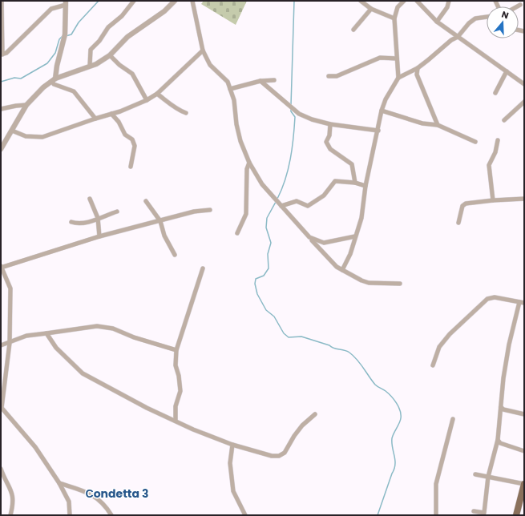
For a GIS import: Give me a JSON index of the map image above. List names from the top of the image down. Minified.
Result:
{"districts":["Сondetta 3"],"north":"top"}
